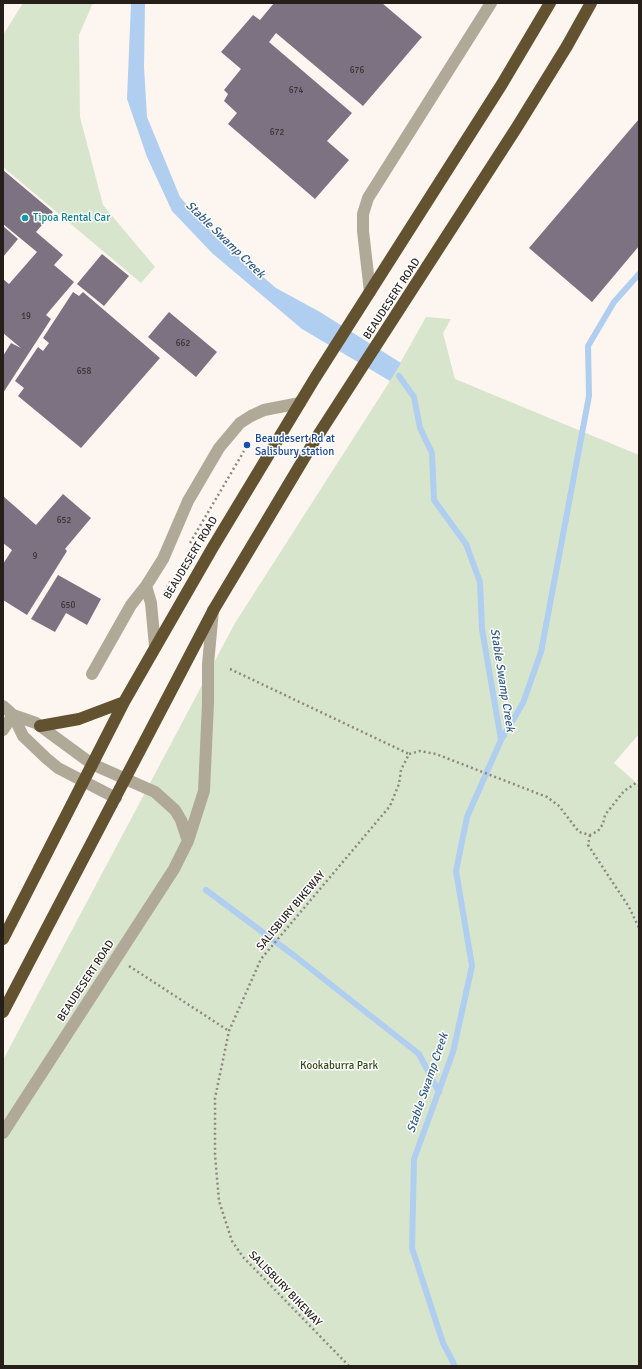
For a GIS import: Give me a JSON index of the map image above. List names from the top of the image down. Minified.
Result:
{"streets":{"highway":["BEAUDESERT ROAD"],"path":["SALISBURY BIKEWAY"]},"water":["Stable Swamp Creek"],"parks":["Kookaburra Park"],"places":["Tipoa Rental Car","Beaudesert Rd at Salisbury station"],"house_numbers":["676","674","672","19","662","658","652","9","650"]}
